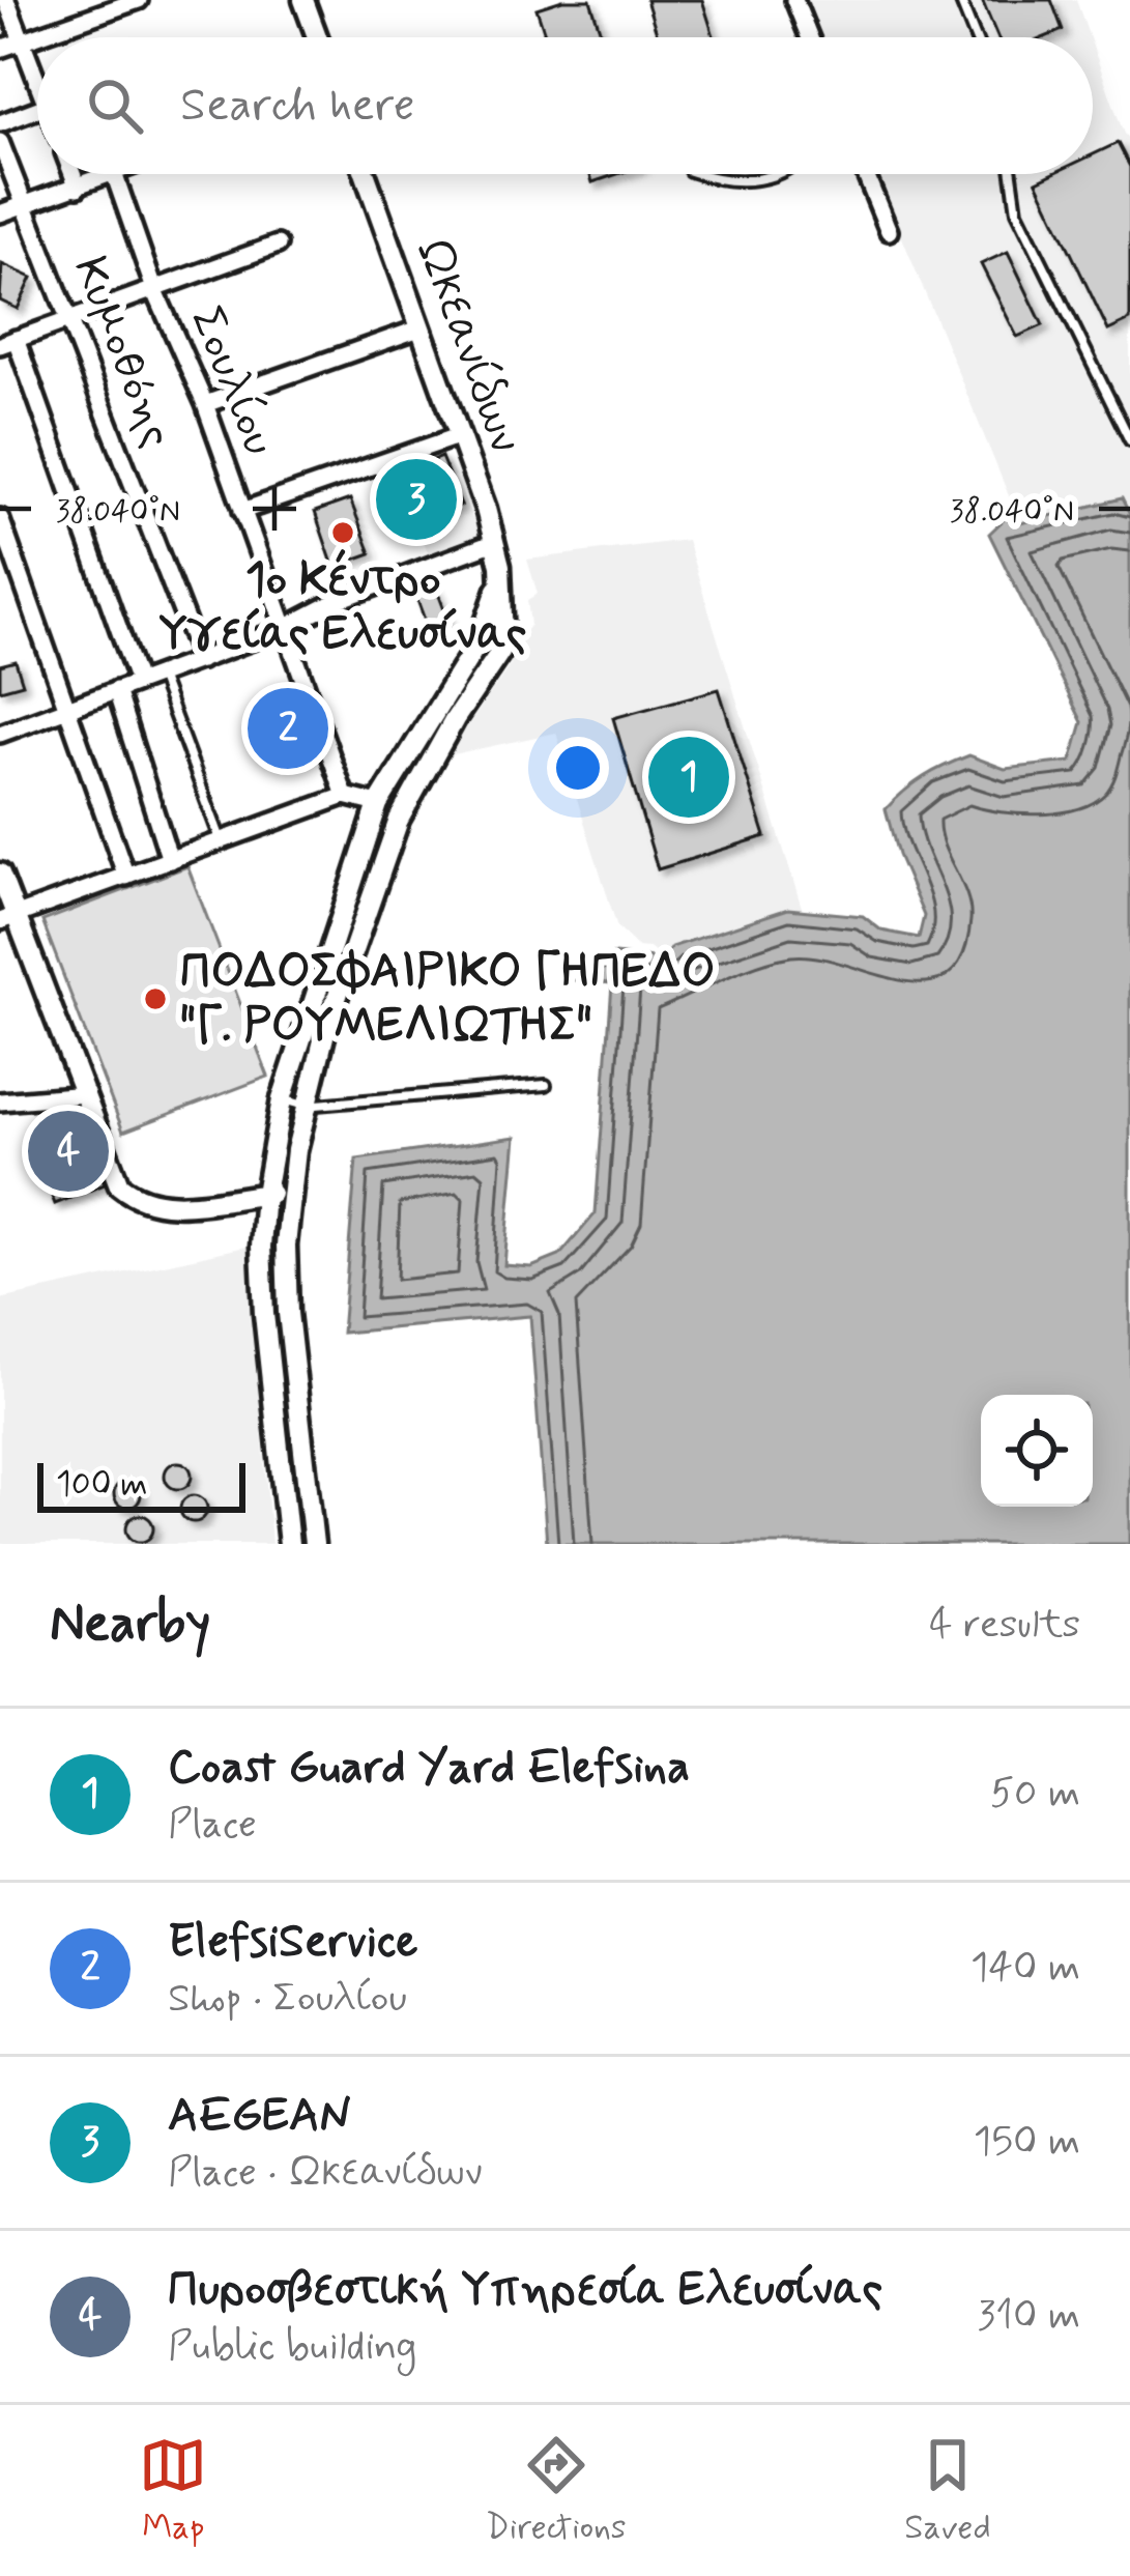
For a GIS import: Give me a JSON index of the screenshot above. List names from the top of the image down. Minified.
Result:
{"streets":{"street":["Ωκεανίδων","Κυμοθόης","Σουλίου"]},"places":["1ο Κέντρο Υγείας Ελευσίνας","ΠΟΔΟΣΦΑΙΡΙΚΟ ΓΗΠΕΔΟ \"Γ. ΡΟΥΜΕΛΙΩΤΗΣ\""],"scale_bar":"100 m","page":{"search":"Search here","pins":["3","2","1","4"],"scale":"100 m","heading":["Nearby","4 results"],"list":[{"mark":"1","name":"Coast Guard Yard Elefsina","note":"Place","value":"50 m"},{"mark":"2","name":"ElefsiService","note":"Shop · Σουλίου","value":"140 m"},{"mark":"3","name":"AEGEAN","note":"Place · Ωκεανίδων","value":"150 m"},{"mark":"4","name":"Πυροσβεστική Υπηρεσία Ελευσίνας","note":"Public building","value":"310 m"}],"nav":["Map","Directions","Saved"]},"coordinates":["38.040°N"]}
